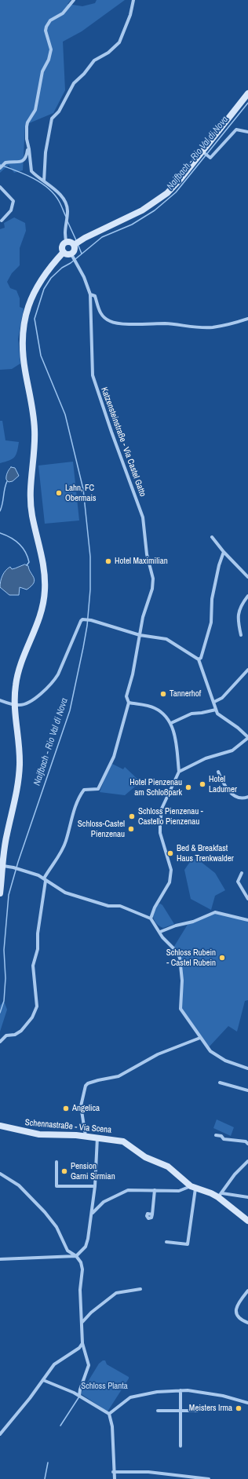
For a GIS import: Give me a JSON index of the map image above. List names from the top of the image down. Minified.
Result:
{"streets":{"main road":["Schennastraße - Via Scena"],"street":["Katzensteinstraße - Via Castel Gatto"]},"water":["Naifbach - Rio Val di Nova"],"parks":["Schloss Planta"],"places":["Lahn, FC Obermais","Hotel Maximilian","Tannerhof","Hotel Ladurner","Hotel Pienzenau am Schloßpark","Schloss Pienzenau - Castello Pienzenau","Schloss-Castel Pienzenau","Bed & Breakfast Haus Trenkwalder","Schloss Rubein - Castel Rubein","Angelica","Pension Garni Sirmian","Meisters Irma"]}
